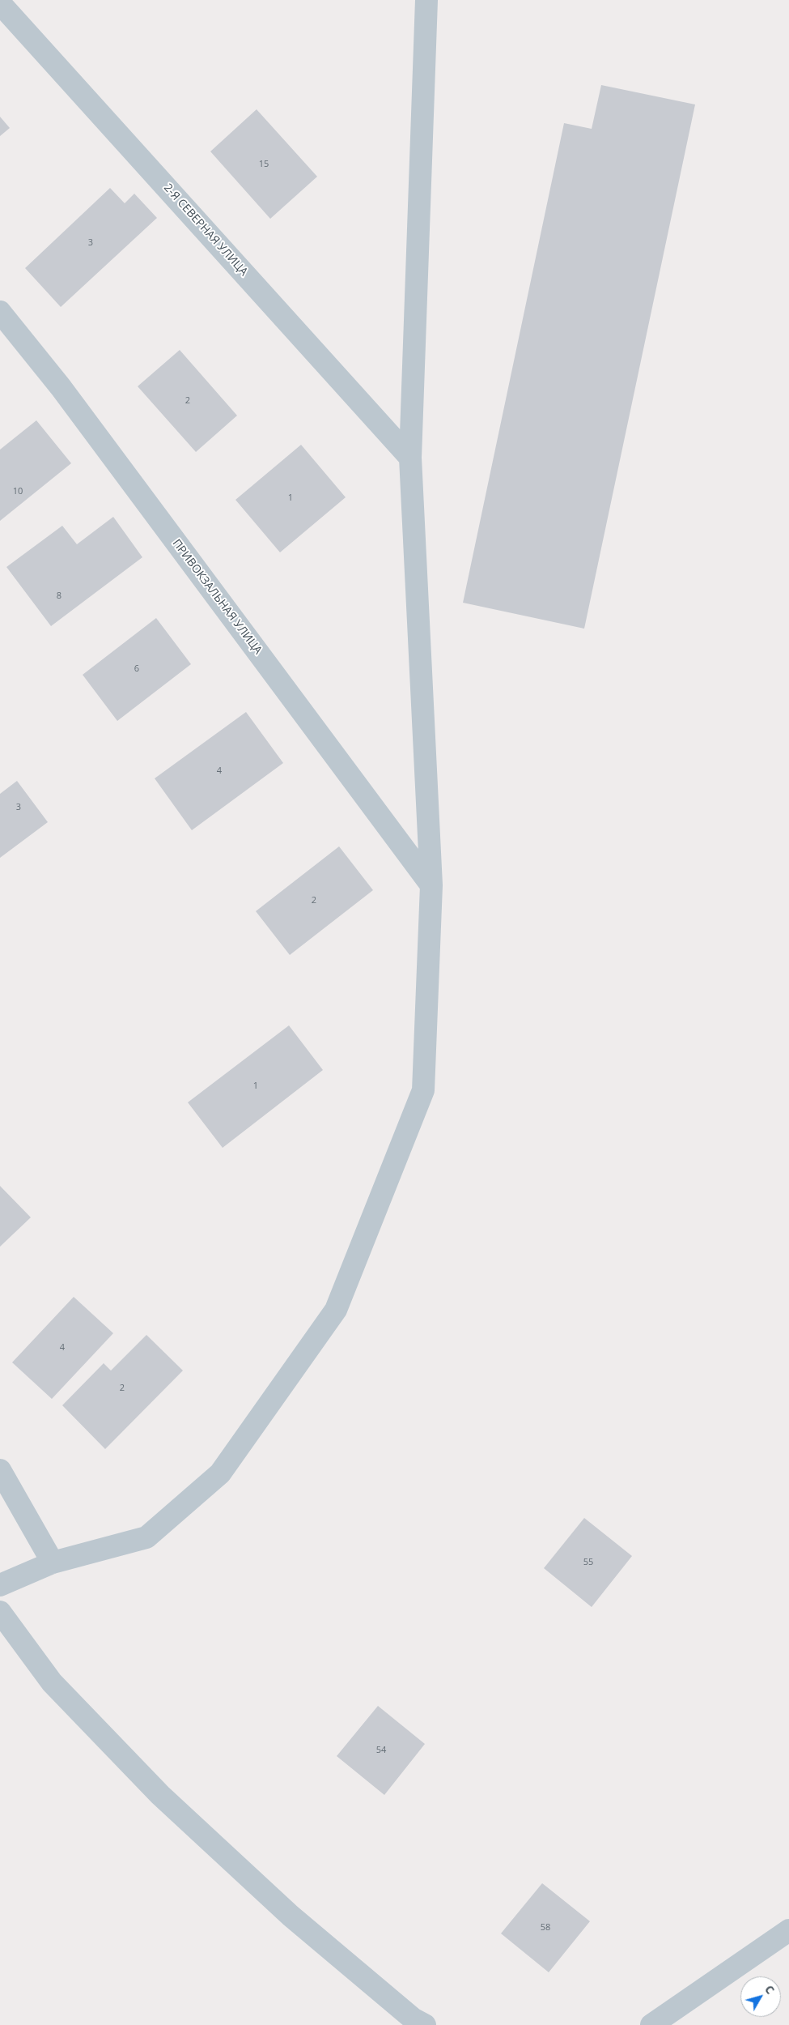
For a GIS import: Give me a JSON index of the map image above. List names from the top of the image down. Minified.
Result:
{"streets":{"street":["2-Я СЕВЕРНАЯ УЛИЦА","ПРИВОКЗАЛЬНАЯ УЛИЦА"]},"house_numbers":["15","3","2","10","1","8","6","4","3","2","1","4","2","55","54","58"],"north":"top right"}
